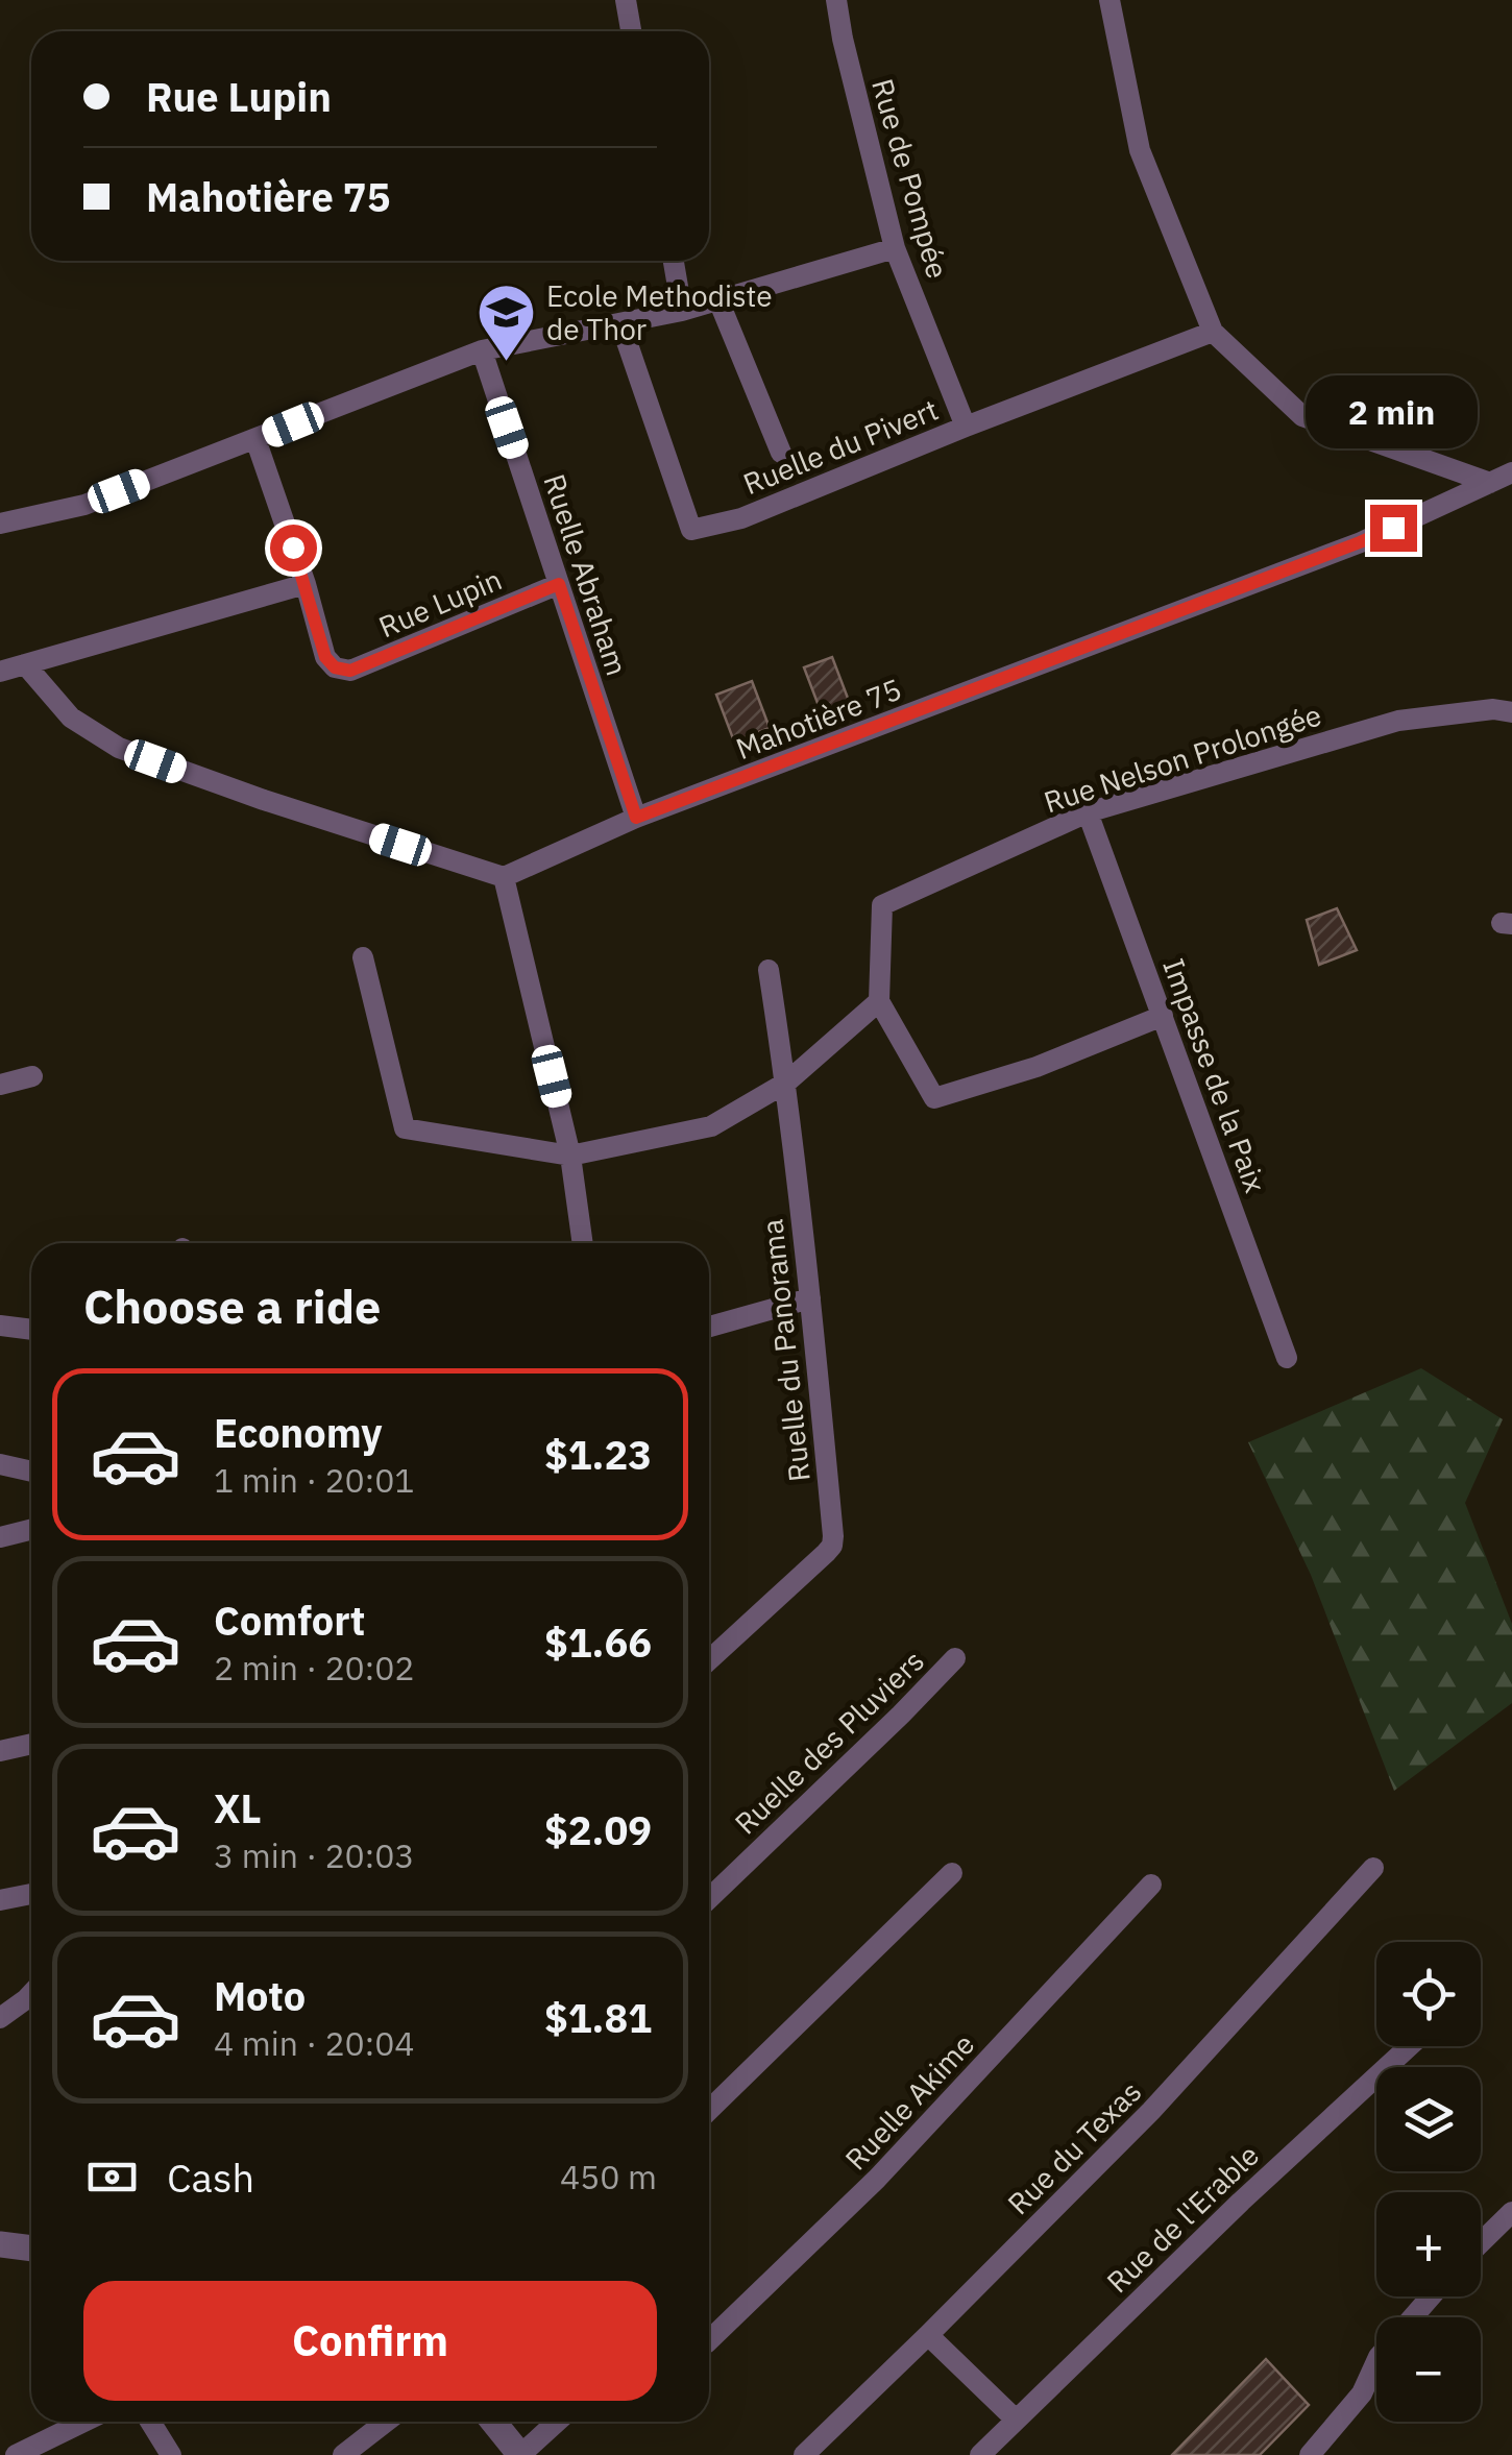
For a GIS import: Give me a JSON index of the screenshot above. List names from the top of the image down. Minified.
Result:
{"streets":{"street":["Rue de Pompée","Ruelle du Pivert","Ruelle Abraham","Rue Lupin","Mahotière 75","Rue Nelson Prolongée","Impasse de la Paix","Ruelle du Panorama","Ruelle des Pluviers","Ruelle Akime","Rue du Texas","Rue de l'Erable"]},"crossings":[["Rue de Pompée","Ruelle du Pivert"],["Ruelle Abraham","Rue Lupin"],["Ruelle Abraham","Mahotière 75"],["Rue Nelson Prolongée","Impasse de la Paix"]],"places":{"school or university":["Ecole Methodiste de Thor"]},"page":{"banner":["Rue Lupin","Mahotière 75"],"bubble":"2 min","heading":"Choose a ride","list":[{"name":"Economy","note":"1 min · 20:01","value":"$1.23"},{"name":"Comfort","note":"2 min · 20:02","value":"$1.66"},{"name":"XL","note":"3 min · 20:03","value":"$2.09"},{"name":"Moto","note":"4 min · 20:04","value":"$1.81"}],"map_buttons":["+","−"],"pay":["Cash","450 m"],"buttons":"Confirm"}}
